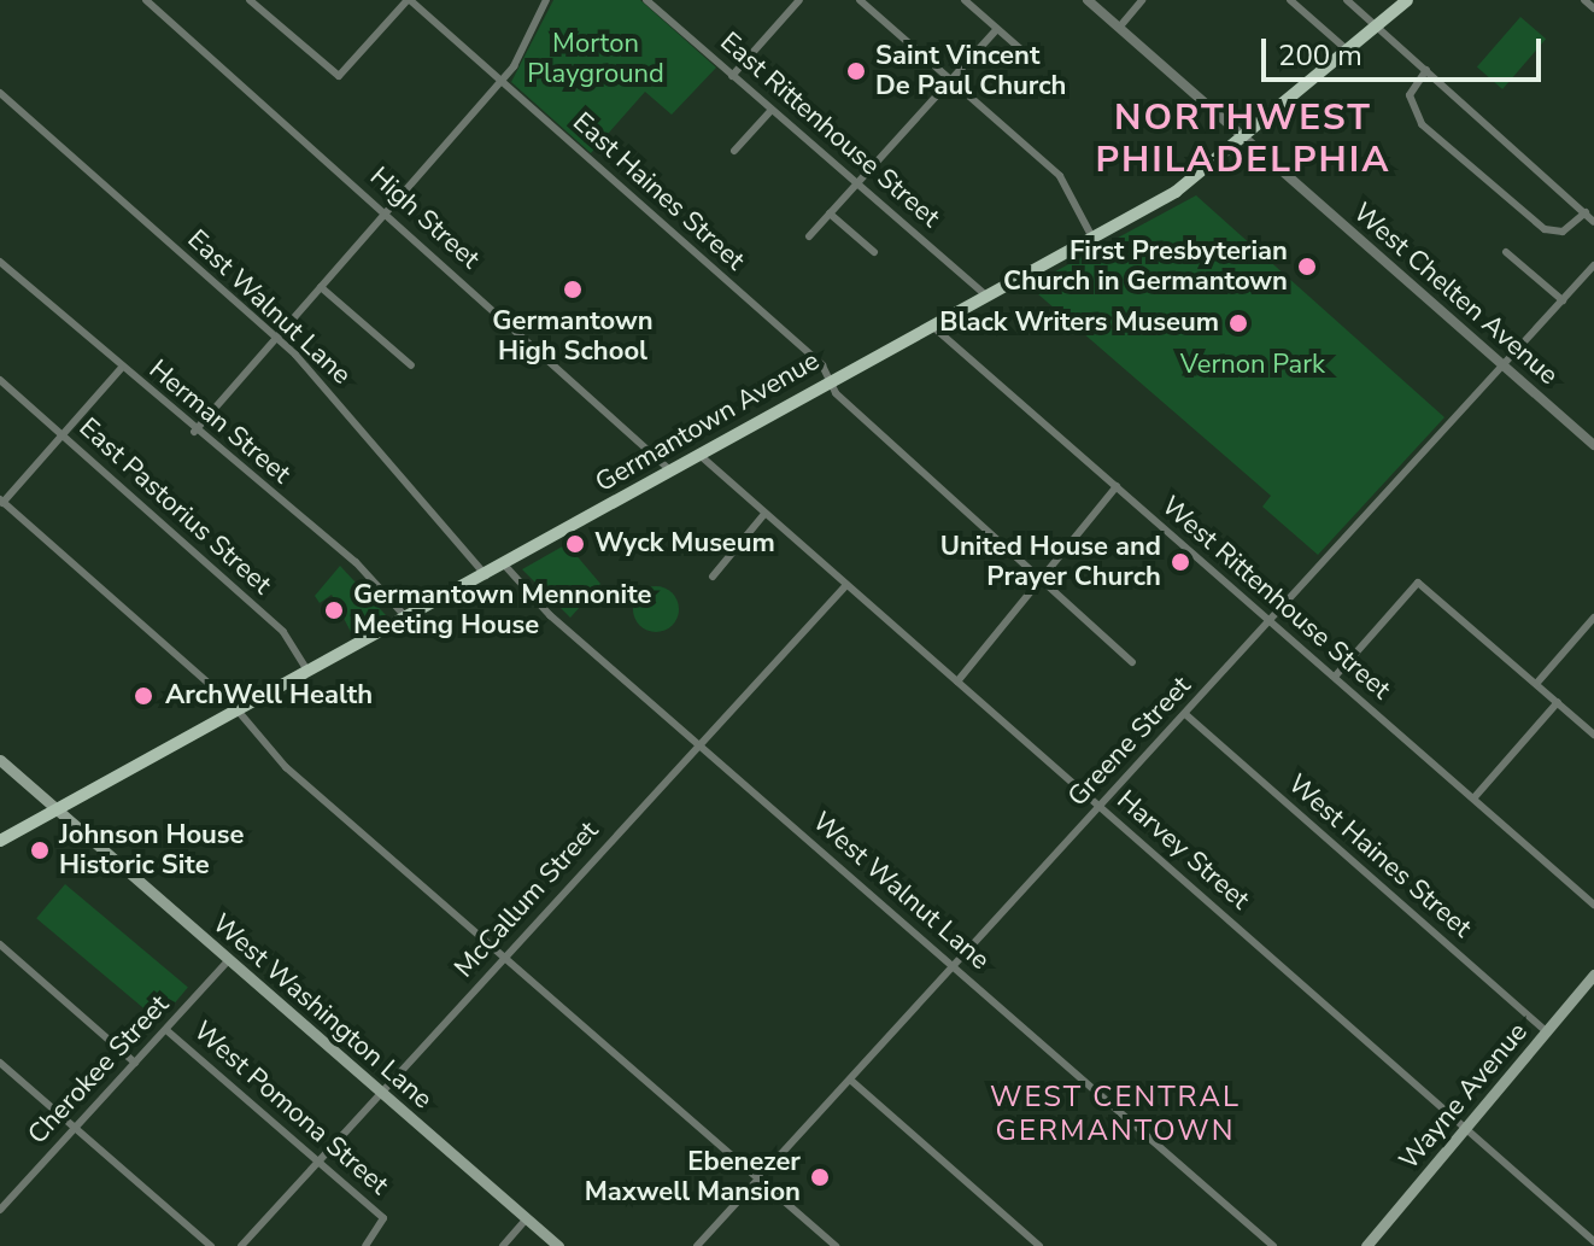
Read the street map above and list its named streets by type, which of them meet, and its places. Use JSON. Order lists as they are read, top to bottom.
{
  "streets": {
    "main road": ["Germantown Avenue", "West Washington Lane", "Wayne Avenue"],
    "street": [
      "East Rittenhouse Street",
      "East Haines Street",
      "High Street",
      "West Chelten Avenue",
      "East Walnut Lane",
      "Herman Street",
      "East Pastorius Street",
      "West Rittenhouse Street",
      "Greene Street",
      "Harvey Street",
      "West Haines Street",
      "West Walnut Lane",
      "McCallum Street",
      "Cherokee Street",
      "West Pomona Street"
    ]
  },
  "crossings": [
    ["East Rittenhouse Street", "Germantown Avenue"],
    ["East Haines Street", "Germantown Avenue"],
    ["High Street", "Germantown Avenue"],
    ["West Chelten Avenue", "Germantown Avenue"],
    ["West Chelten Avenue", "Greene Street"],
    ["East Walnut Lane", "Germantown Avenue"],
    ["Herman Street", "Germantown Avenue"],
    ["Germantown Avenue", "East Pastorius Street"],
    ["Germantown Avenue", "West Rittenhouse Street"],
    ["Germantown Avenue", "Harvey Street"],
    ["Germantown Avenue", "West Walnut Lane"],
    ["Germantown Avenue", "West Washington Lane"],
    ["West Rittenhouse Street", "Greene Street"],
    ["Greene Street", "Harvey Street"],
    ["Greene Street", "West Haines Street"],
    ["Greene Street", "West Walnut Lane"],
    ["Harvey Street", "McCallum Street"],
    ["Harvey Street", "Wayne Avenue"],
    ["West Haines Street", "Wayne Avenue"],
    ["West Walnut Lane", "McCallum Street"],
    ["McCallum Street", "West Washington Lane"],
    ["McCallum Street", "West Pomona Street"],
    ["West Washington Lane", "Cherokee Street"],
    ["Cherokee Street", "West Pomona Street"]
  ],
  "districts": ["NORTHWEST PHILADELPHIA", "WEST CENTRAL GERMANTOWN"],
  "parks": ["Morton Playground", "Vernon Park"],
  "places": [
    "Saint Vincent De Paul Church",
    "First Presbyterian Church in Germantown",
    "Germantown High School",
    "Black Writers Museum",
    "Wyck Museum",
    "United House and Prayer Church",
    "Germantown Mennonite Meeting House",
    "ArchWell Health",
    "Johnson House Historic Site",
    "Ebenezer Maxwell Mansion"
  ],
  "scale_bar": "200 m"
}
